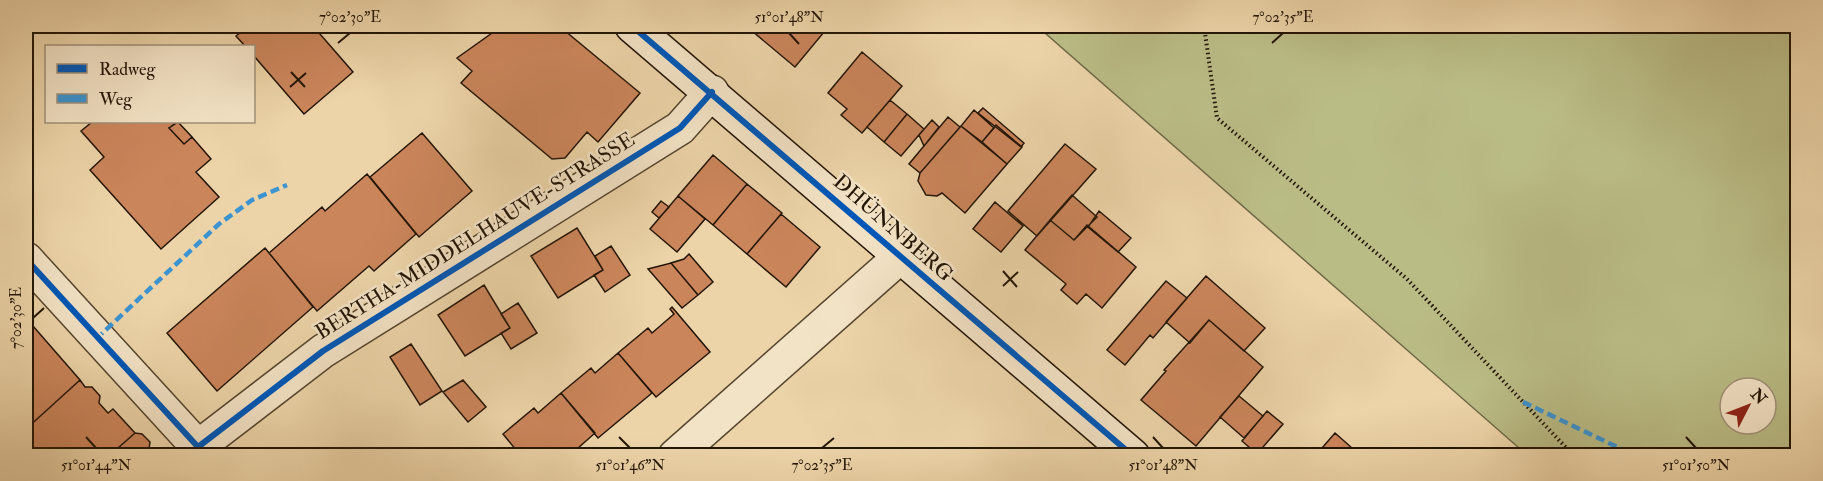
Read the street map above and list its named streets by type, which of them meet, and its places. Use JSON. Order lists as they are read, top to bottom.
{
  "streets": {
    "street": ["DHÜNNBERG", "BERTHA-MIDDELHAUVE-STRASSE"]
  },
  "crossings": [
    ["DHÜNNBERG", "BERTHA-MIDDELHAUVE-STRASSE"]
  ],
  "legend": ["Radweg", "Weg"],
  "north": "top right",
  "coordinates": [
    "7°02'30\"E",
    "51°01'48\"N",
    "7°02'35\"E",
    "51°01'44\"N",
    "51°01'46\"N",
    "51°01'50\"N"
  ]
}
